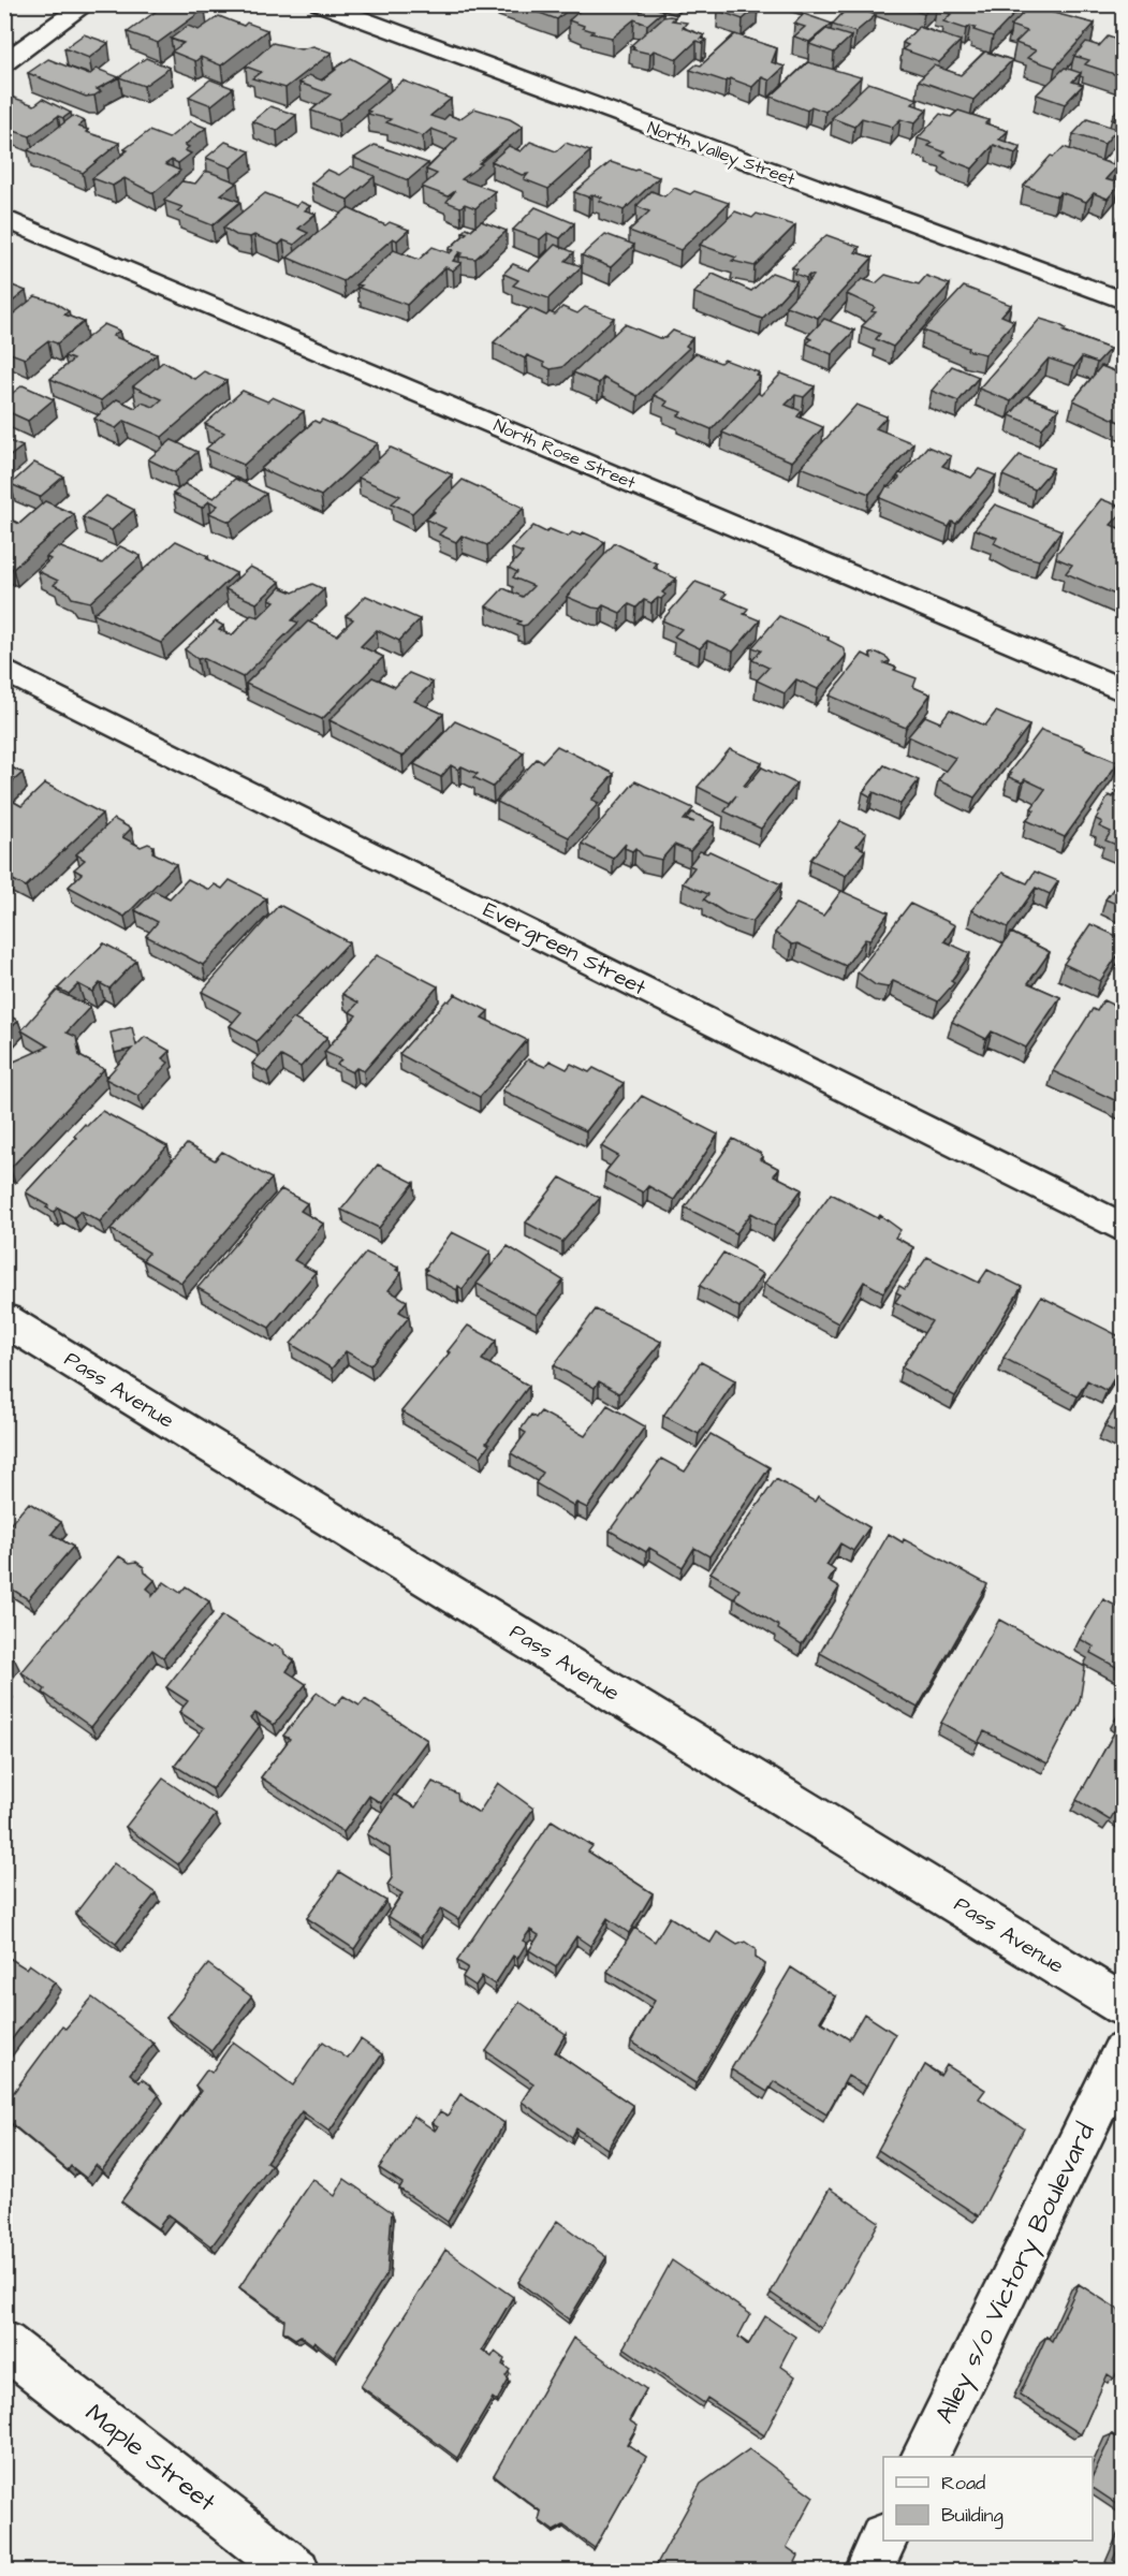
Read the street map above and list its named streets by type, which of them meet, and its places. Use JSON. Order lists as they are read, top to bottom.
{
  "streets": {
    "street": [
      "North Valley Street",
      "North Rose Street",
      "Evergreen Street",
      "Pass Avenue",
      "Alley s/o Victory Boulevard",
      "Maple Street"
    ]
  },
  "legend": ["Road", "Building"]
}
